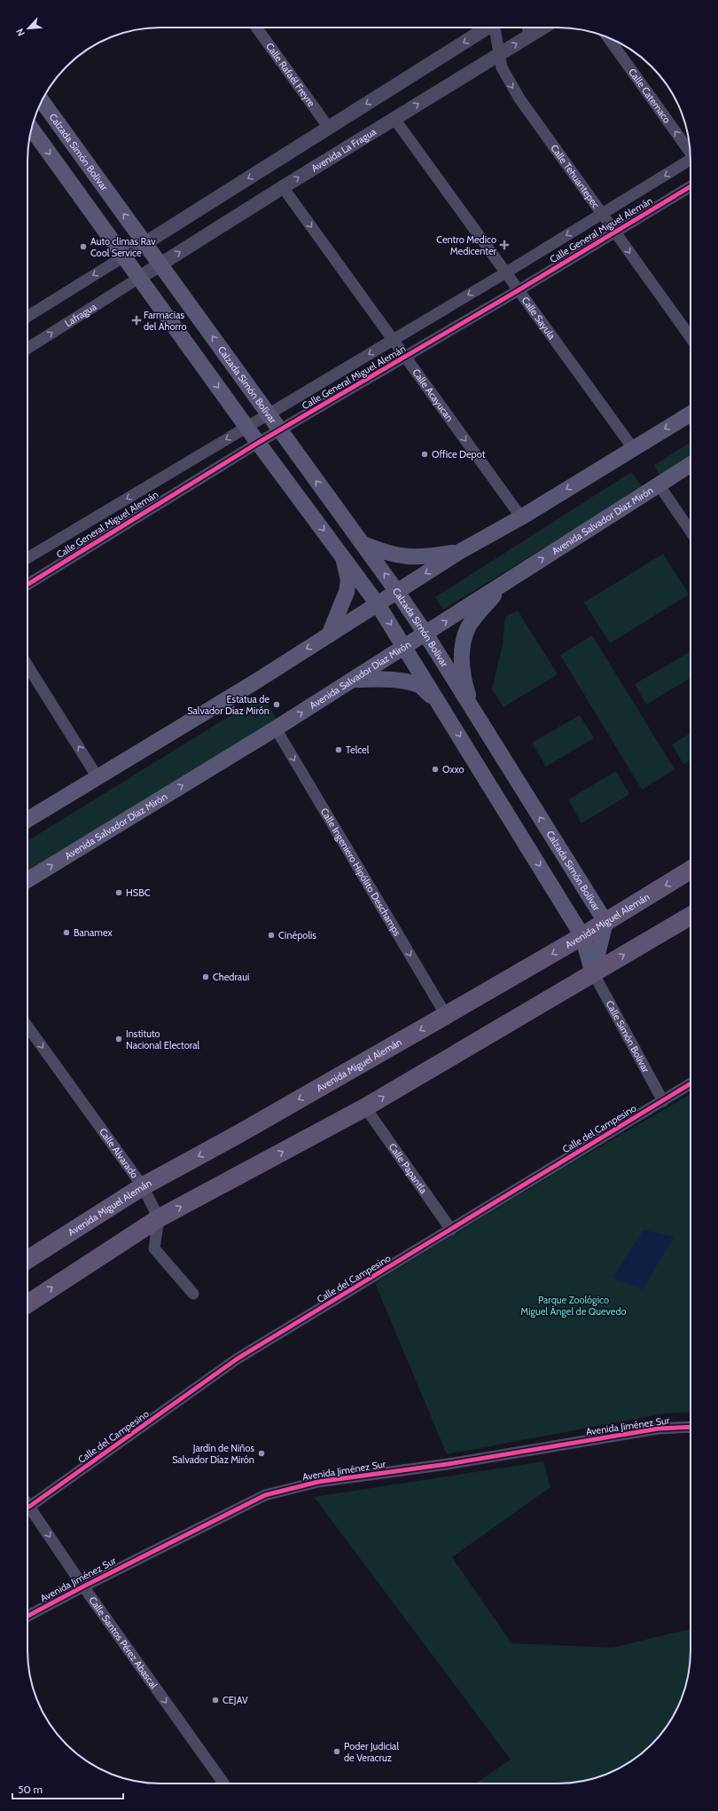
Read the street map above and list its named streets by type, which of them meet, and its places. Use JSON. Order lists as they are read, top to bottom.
{
  "streets": {
    "main road": ["Calzada Simón Bolívar", "Avenida Salvador Díaz Mirón", "Avenida Miguel Alemán"],
    "street": [
      "Calle Rafaél Freyre",
      "Calle Catemaco",
      "Avenida La Fragua",
      "Calle Tehuantepec",
      "Calle General Miguel Alemán",
      "Lafragua",
      "Calle Sayula",
      "Calle Acayucan",
      "Calle Ingeniero Hipólito Deschamps",
      "Calle Simón Bolívar",
      "Calle del Campesino",
      "Calle Alvarado",
      "Calle Papantla",
      "Avenida Jiménez Sur",
      "Calle Santos Pérez Abascal"
    ]
  },
  "crossings": [
    ["Avenida La Fragua", "Calzada Simón Bolívar"],
    ["Avenida La Fragua", "Calle Tehuantepec"],
    ["Avenida La Fragua", "Lafragua"],
    ["Avenida La Fragua", "Calle Sayula"],
    ["Avenida La Fragua", "Calle Acayucan"],
    ["Calzada Simón Bolívar", "Calle General Miguel Alemán"],
    ["Calzada Simón Bolívar", "Avenida Salvador Díaz Mirón"],
    ["Calzada Simón Bolívar", "Avenida Miguel Alemán"],
    ["Calzada Simón Bolívar", "Calle Simón Bolívar"],
    ["Calle Tehuantepec", "Calle General Miguel Alemán"],
    ["Calle General Miguel Alemán", "Calle Sayula"],
    ["Calle General Miguel Alemán", "Calle Acayucan"],
    ["Avenida Salvador Díaz Mirón", "Calle Ingeniero Hipólito Deschamps"],
    ["Calle Ingeniero Hipólito Deschamps", "Avenida Miguel Alemán"],
    ["Avenida Miguel Alemán", "Calle Alvarado"],
    ["Calle Simón Bolívar", "Calle del Campesino"],
    ["Calle del Campesino", "Calle Papantla"],
    ["Calle del Campesino", "Calle Santos Pérez Abascal"],
    ["Avenida Jiménez Sur", "Calle Santos Pérez Abascal"]
  ],
  "one_way": [
    "Calle Catemaco",
    "Calle Tehuantepec",
    "Calle Acayucan",
    "Calle Ingeniero Hipólito Deschamps",
    "Calle Alvarado",
    "Calle Santos Pérez Abascal"
  ],
  "parks": ["Parque Zoológico Miguel Ángel de Quevedo"],
  "places": {
    "health": ["Centro Medico Medicenter", "Farmacias del Ahorro"],
    "other": [
      "Auto climas Rav Cool Service",
      "Office Depot",
      "Estatua de Salvador Díaz Mirón",
      "Telcel",
      "Oxxo",
      "HSBC",
      "Banamex",
      "Cinépolis",
      "Chedraui",
      "Instituto Nacional Electoral",
      "Jardín de Niños Salvador Díaz Mirón",
      "CEJAV",
      "Poder Judicial de Veracruz"
    ]
  },
  "scale_bar": "50 m",
  "north": "bottom left"
}
